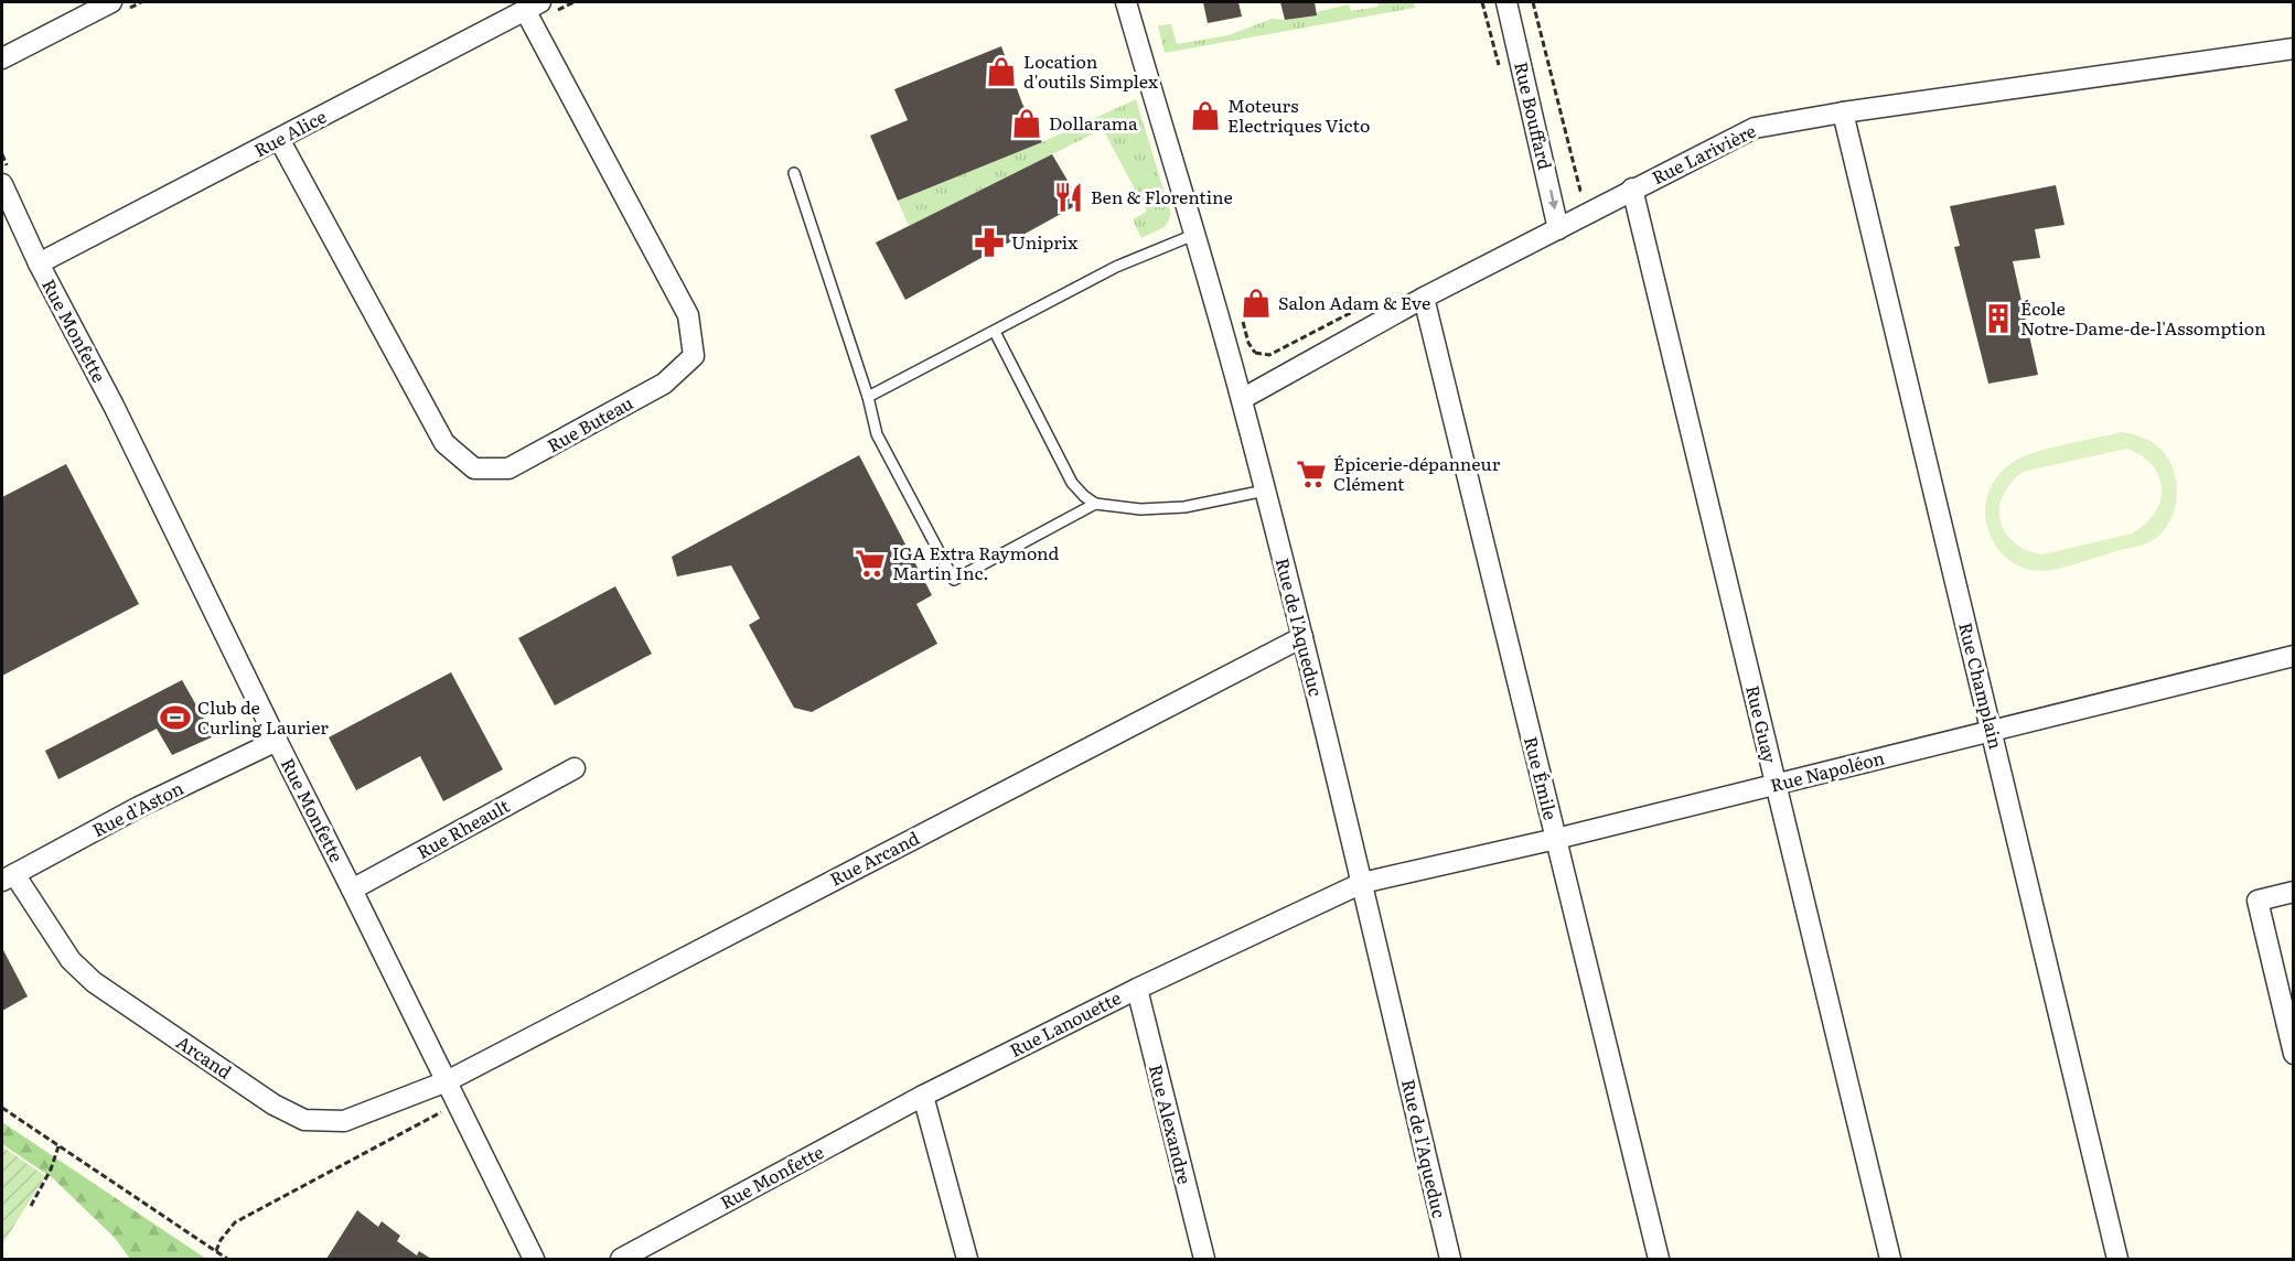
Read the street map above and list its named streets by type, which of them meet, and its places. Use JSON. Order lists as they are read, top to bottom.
{
  "streets": {
    "street": [
      "Rue Bouffard",
      "Rue Alice",
      "Rue Larivière",
      "Rue Monfette",
      "Rue Buteau",
      "Rue de l'Aqueduc",
      "Rue Champlain",
      "Rue Guay",
      "Rue Napoléon",
      "Rue Émile",
      "Rue d'Aston",
      "Rue Rheault",
      "Rue Arcand",
      "Rue Lanouette",
      "Arcand",
      "Rue Alexandre"
    ]
  },
  "crossings": [
    ["Rue Bouffard", "Rue Larivière"],
    ["Rue Alice", "Rue Monfette"],
    ["Rue Alice", "Rue Buteau"],
    ["Rue Larivière", "Rue de l'Aqueduc"],
    ["Rue Larivière", "Rue Champlain"],
    ["Rue Larivière", "Rue Guay"],
    ["Rue Larivière", "Rue Émile"],
    ["Rue Monfette", "Rue d'Aston"],
    ["Rue Monfette", "Rue Rheault"],
    ["Rue Monfette", "Rue Arcand"],
    ["Rue Monfette", "Rue Lanouette"],
    ["Rue Monfette", "Arcand"],
    ["Rue de l'Aqueduc", "Rue Napoléon"],
    ["Rue de l'Aqueduc", "Rue Arcand"],
    ["Rue de l'Aqueduc", "Rue Lanouette"],
    ["Rue Champlain", "Rue Napoléon"],
    ["Rue Guay", "Rue Napoléon"],
    ["Rue Napoléon", "Rue Émile"],
    ["Rue Napoléon", "Rue Lanouette"],
    ["Rue d'Aston", "Arcand"],
    ["Rue Arcand", "Arcand"],
    ["Rue Lanouette", "Rue Alexandre"]
  ],
  "one_way": ["Rue Bouffard"],
  "places": {
    "shop": [
      "Location d'outils Simplex",
      "Moteurs Electriques Victo",
      "Dollarama",
      "Salon Adam & Eve"
    ],
    "restaurant": ["Ben & Florentine"],
    "pharmacy": ["Uniprix"],
    "building": ["École Notre-Dame-de-l'Assomption"],
    "supermarket": ["Épicerie-dépanneur Clément", "IGA Extra Raymond Martin Inc."],
    "sports": ["Club de Curling Laurier"]
  }
}
